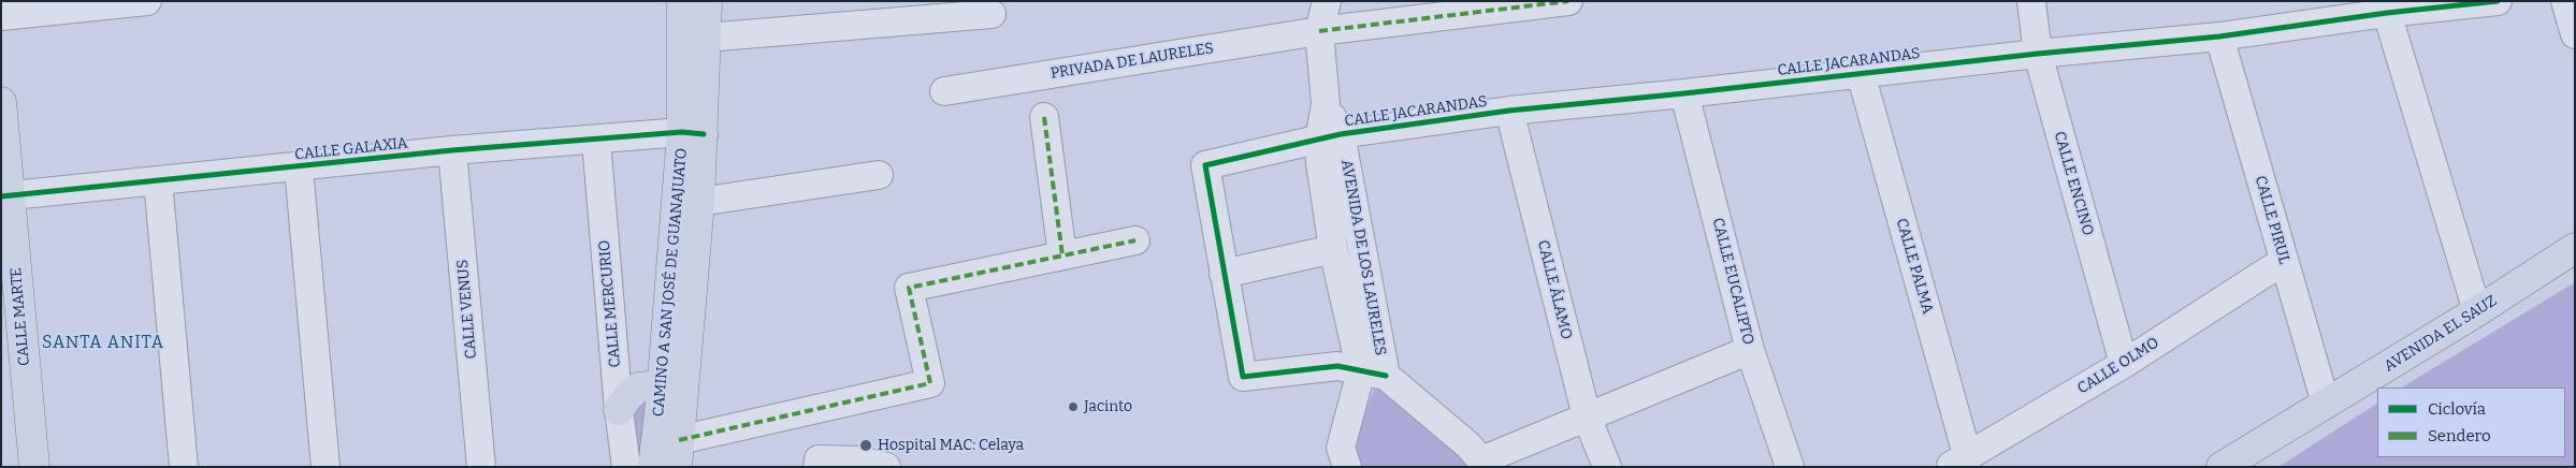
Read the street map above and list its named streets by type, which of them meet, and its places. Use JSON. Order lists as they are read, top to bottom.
{
  "streets": {
    "main road": ["CAMINO A SAN JOSÉ DE GUANAJUATO", "CALLE MARTE", "AVENIDA EL SAUZ"],
    "street": [
      "PRIVADA DE LAURELES",
      "CALLE JACARANDAS",
      "CALLE GALAXIA",
      "CALLE ENCINO",
      "CALLE PIRUL",
      "AVENIDA DE LOS LAURELES",
      "CALLE PALMA",
      "CALLE EUCALIPTO",
      "CALLE ÁLAMO",
      "CALLE MERCURIO",
      "CALLE VENUS",
      "CALLE OLMO"
    ]
  },
  "crossings": [
    ["PRIVADA DE LAURELES", "AVENIDA DE LOS LAURELES"],
    ["CALLE JACARANDAS", "CALLE ENCINO"],
    ["CALLE JACARANDAS", "CALLE PIRUL"],
    ["CALLE JACARANDAS", "AVENIDA DE LOS LAURELES"],
    ["CALLE JACARANDAS", "CALLE PALMA"],
    ["CALLE JACARANDAS", "CALLE EUCALIPTO"],
    ["CALLE JACARANDAS", "CALLE ÁLAMO"],
    ["CALLE GALAXIA", "CAMINO A SAN JOSÉ DE GUANAJUATO"],
    ["CALLE GALAXIA", "CALLE MERCURIO"],
    ["CALLE GALAXIA", "CALLE VENUS"],
    ["CALLE GALAXIA", "CALLE MARTE"],
    ["CALLE ENCINO", "CALLE OLMO"],
    ["CALLE PIRUL", "AVENIDA EL SAUZ"],
    ["CALLE PIRUL", "CALLE OLMO"],
    ["CALLE PALMA", "CALLE OLMO"]
  ],
  "districts": ["SANTA ANITA"],
  "places": ["Jacinto", "Hospital MAC: Celaya"],
  "legend": ["Ciclovía", "Sendero"]
}
